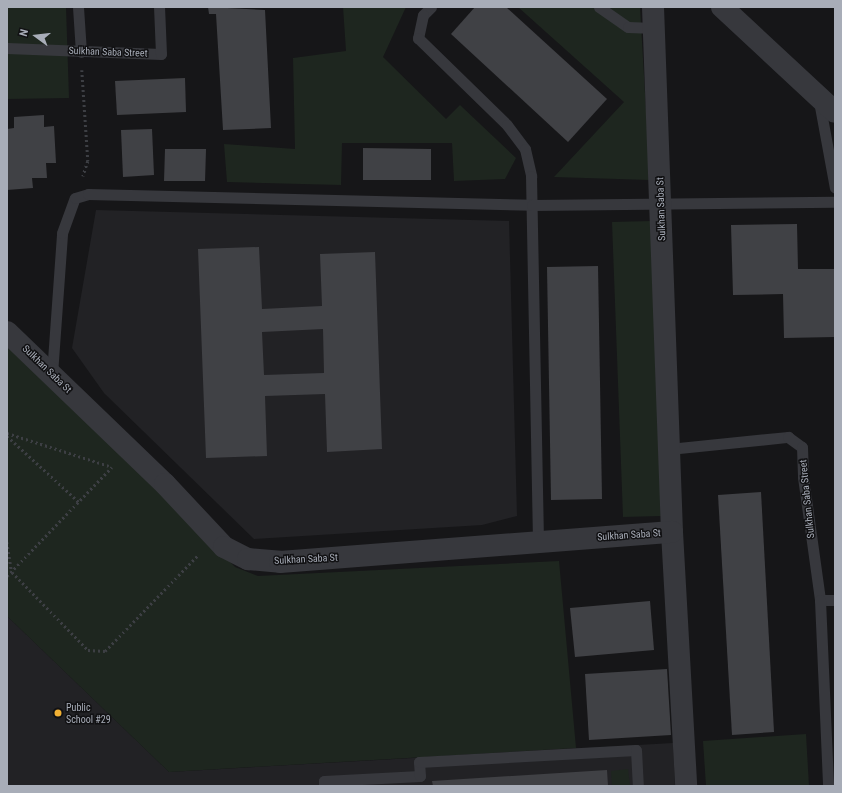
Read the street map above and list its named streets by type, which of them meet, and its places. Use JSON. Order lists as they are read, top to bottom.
{
  "streets": {
    "street": ["Sulkhan Saba St"],
    "lane": ["Sulkhan Saba Street"]
  },
  "crossings": [
    ["Sulkhan Saba Street", "Sulkhan Saba St"]
  ],
  "places": ["Public School #29"],
  "north": "left"
}
